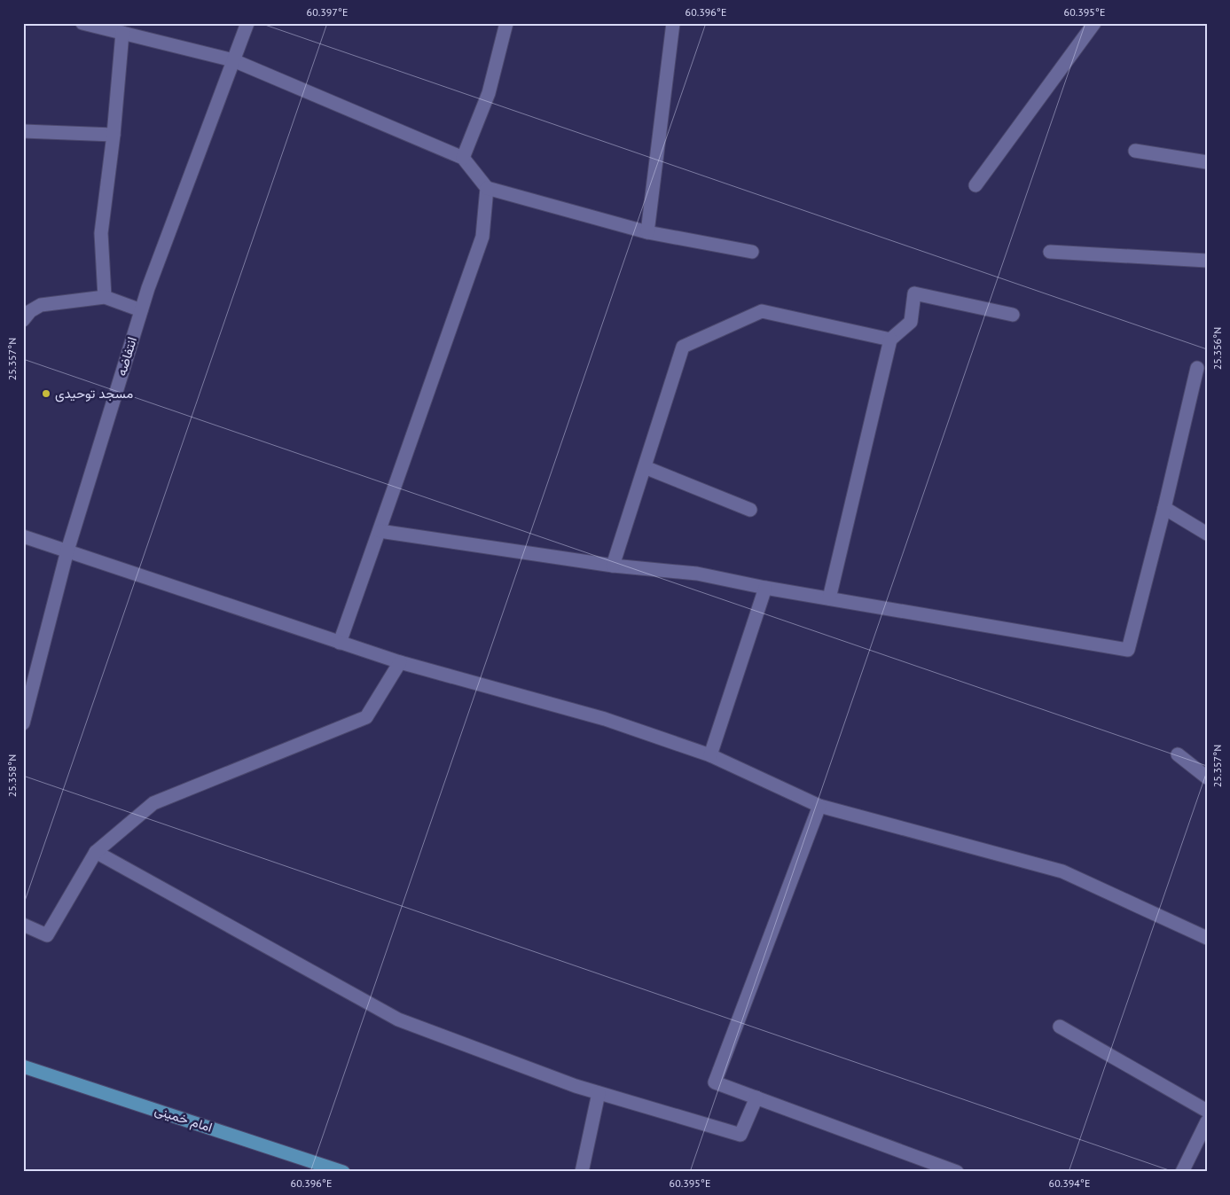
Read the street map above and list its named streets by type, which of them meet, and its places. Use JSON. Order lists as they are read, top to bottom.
{
  "streets": {
    "main road": ["امام خمینی"],
    "street": ["انتفاضه"]
  },
  "places": ["مسجد توحیدی"],
  "coordinates": [
    "60.397°E",
    "60.396°E",
    "60.395°E",
    "25.356°N",
    "25.357°N",
    "25.358°N",
    "60.394°E"
  ]
}
